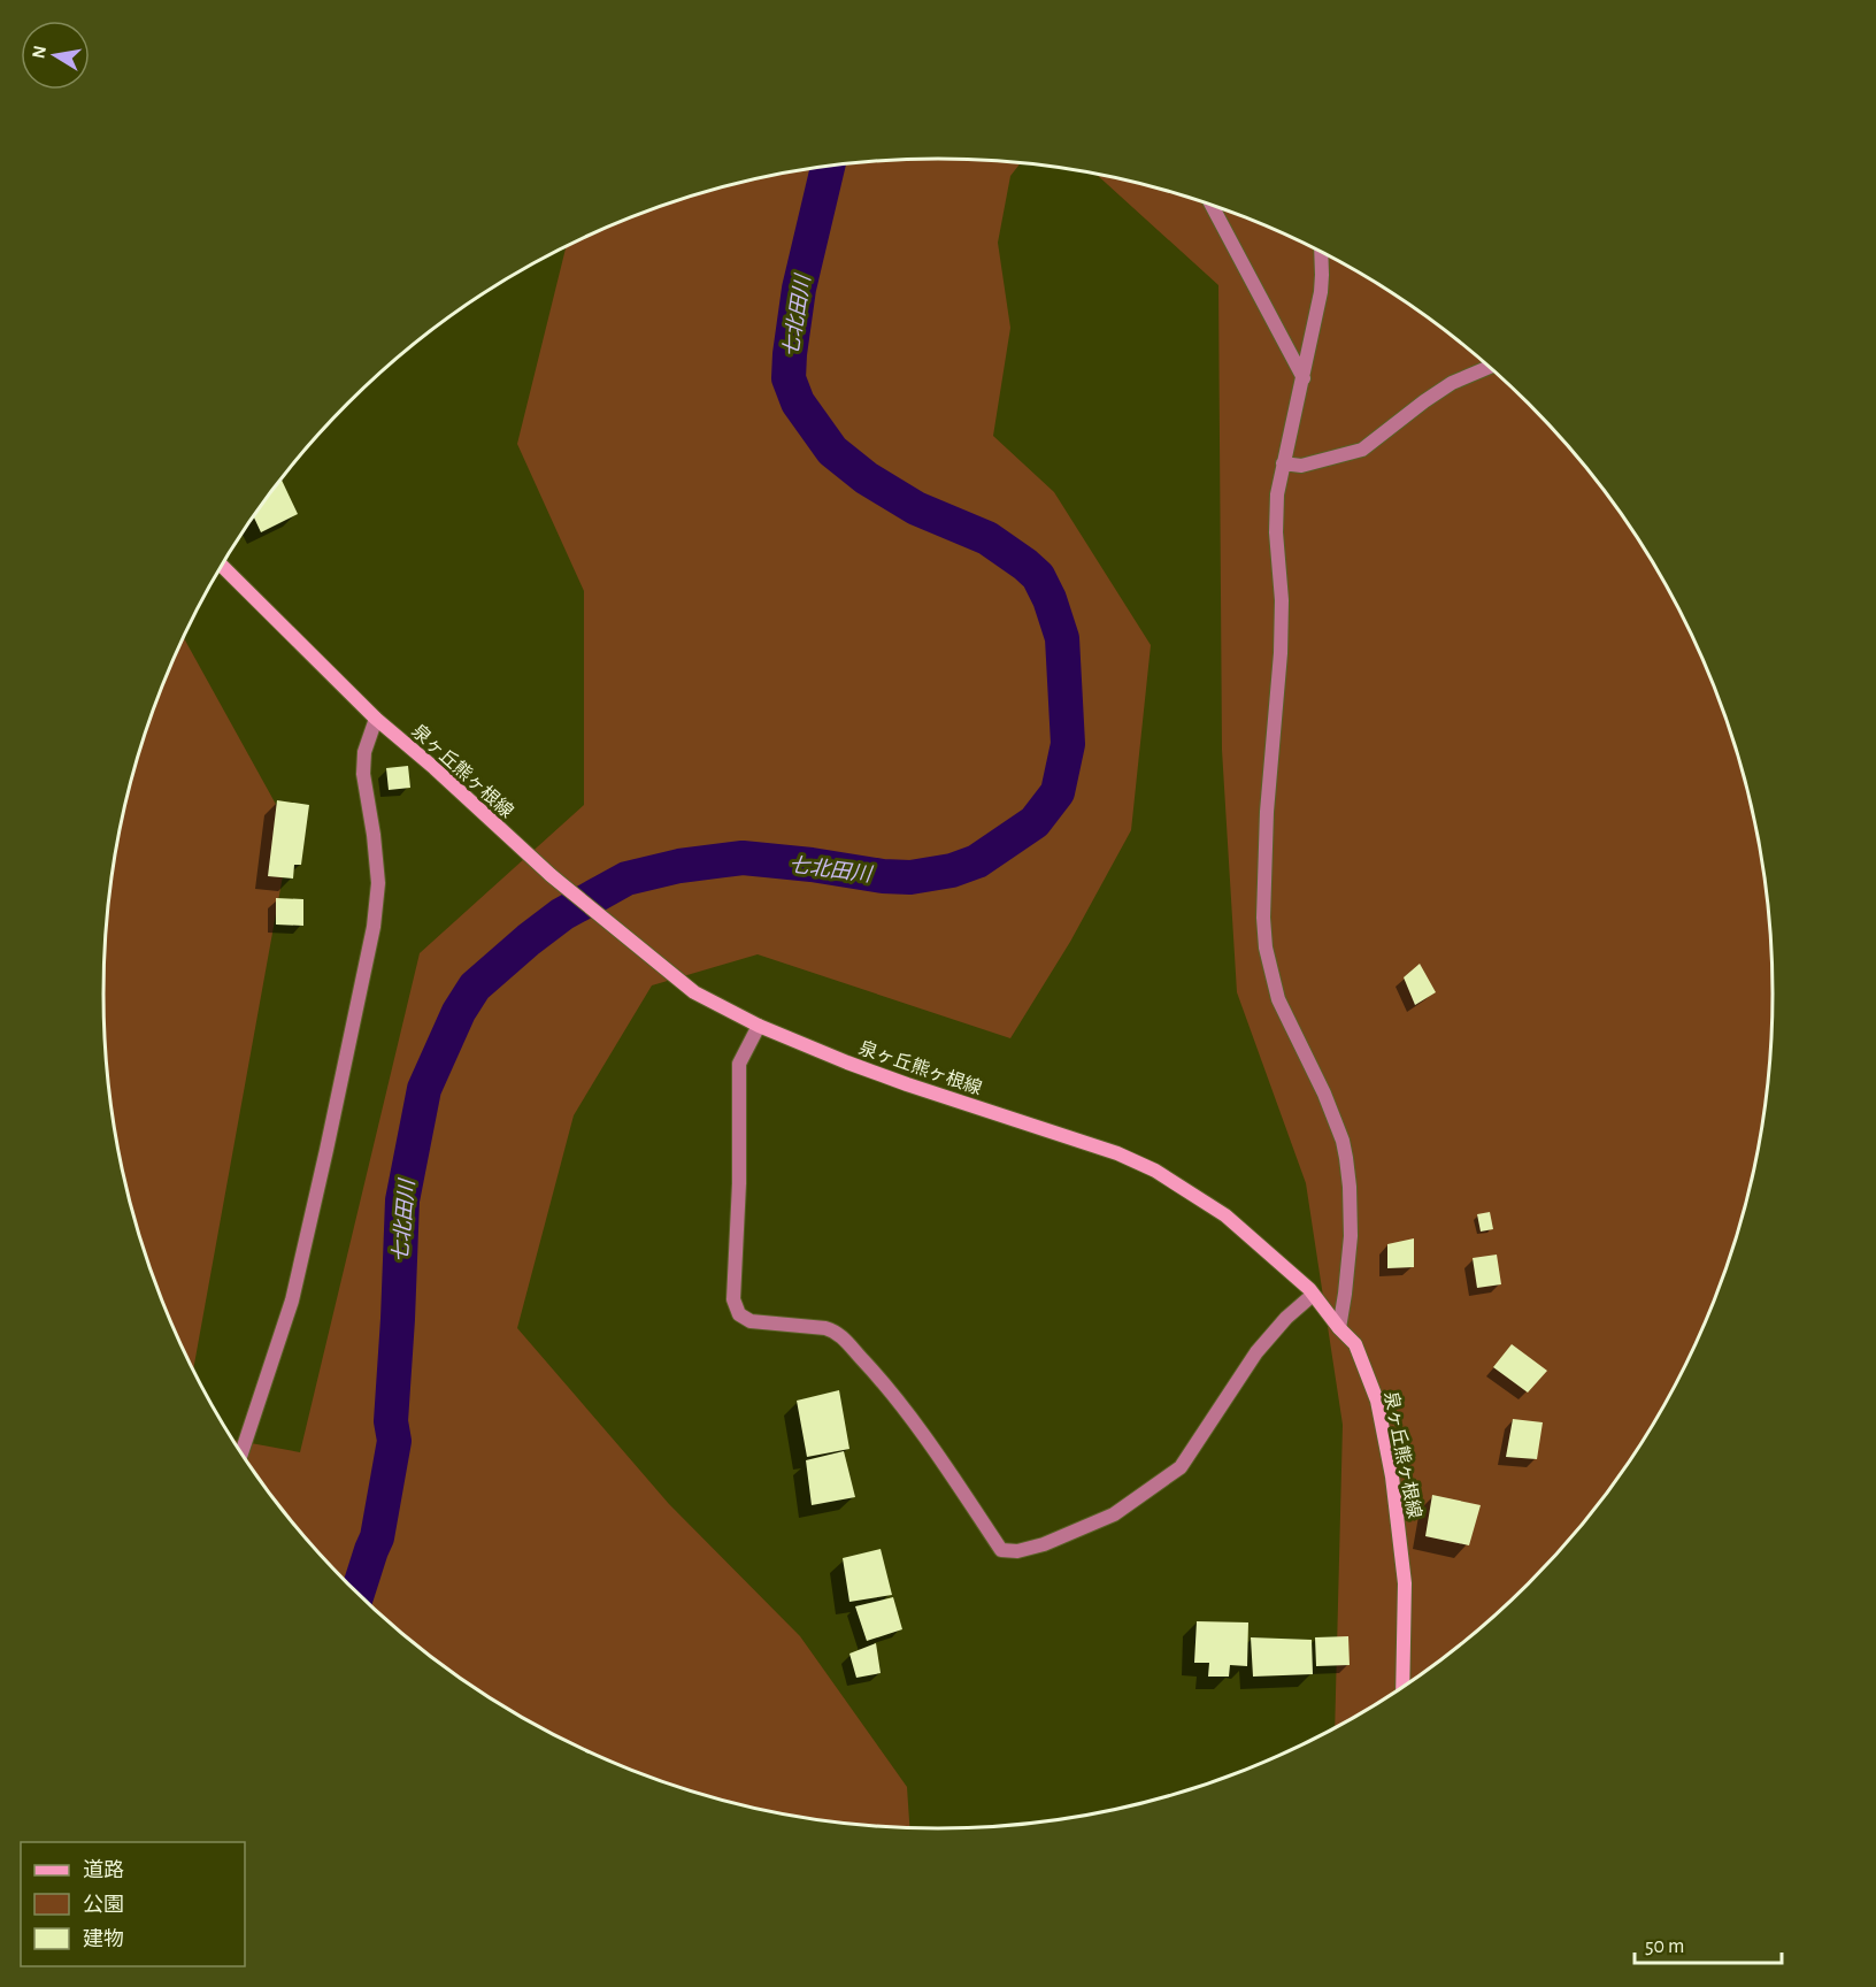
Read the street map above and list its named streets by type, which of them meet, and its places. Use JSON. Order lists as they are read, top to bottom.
{
  "streets": {
    "main road": ["泉ヶ丘熊ヶ根線"]
  },
  "water": ["七北田川"],
  "legend": ["道路", "公園", "建物"],
  "scale_bar": "50 m",
  "north": "left"
}
